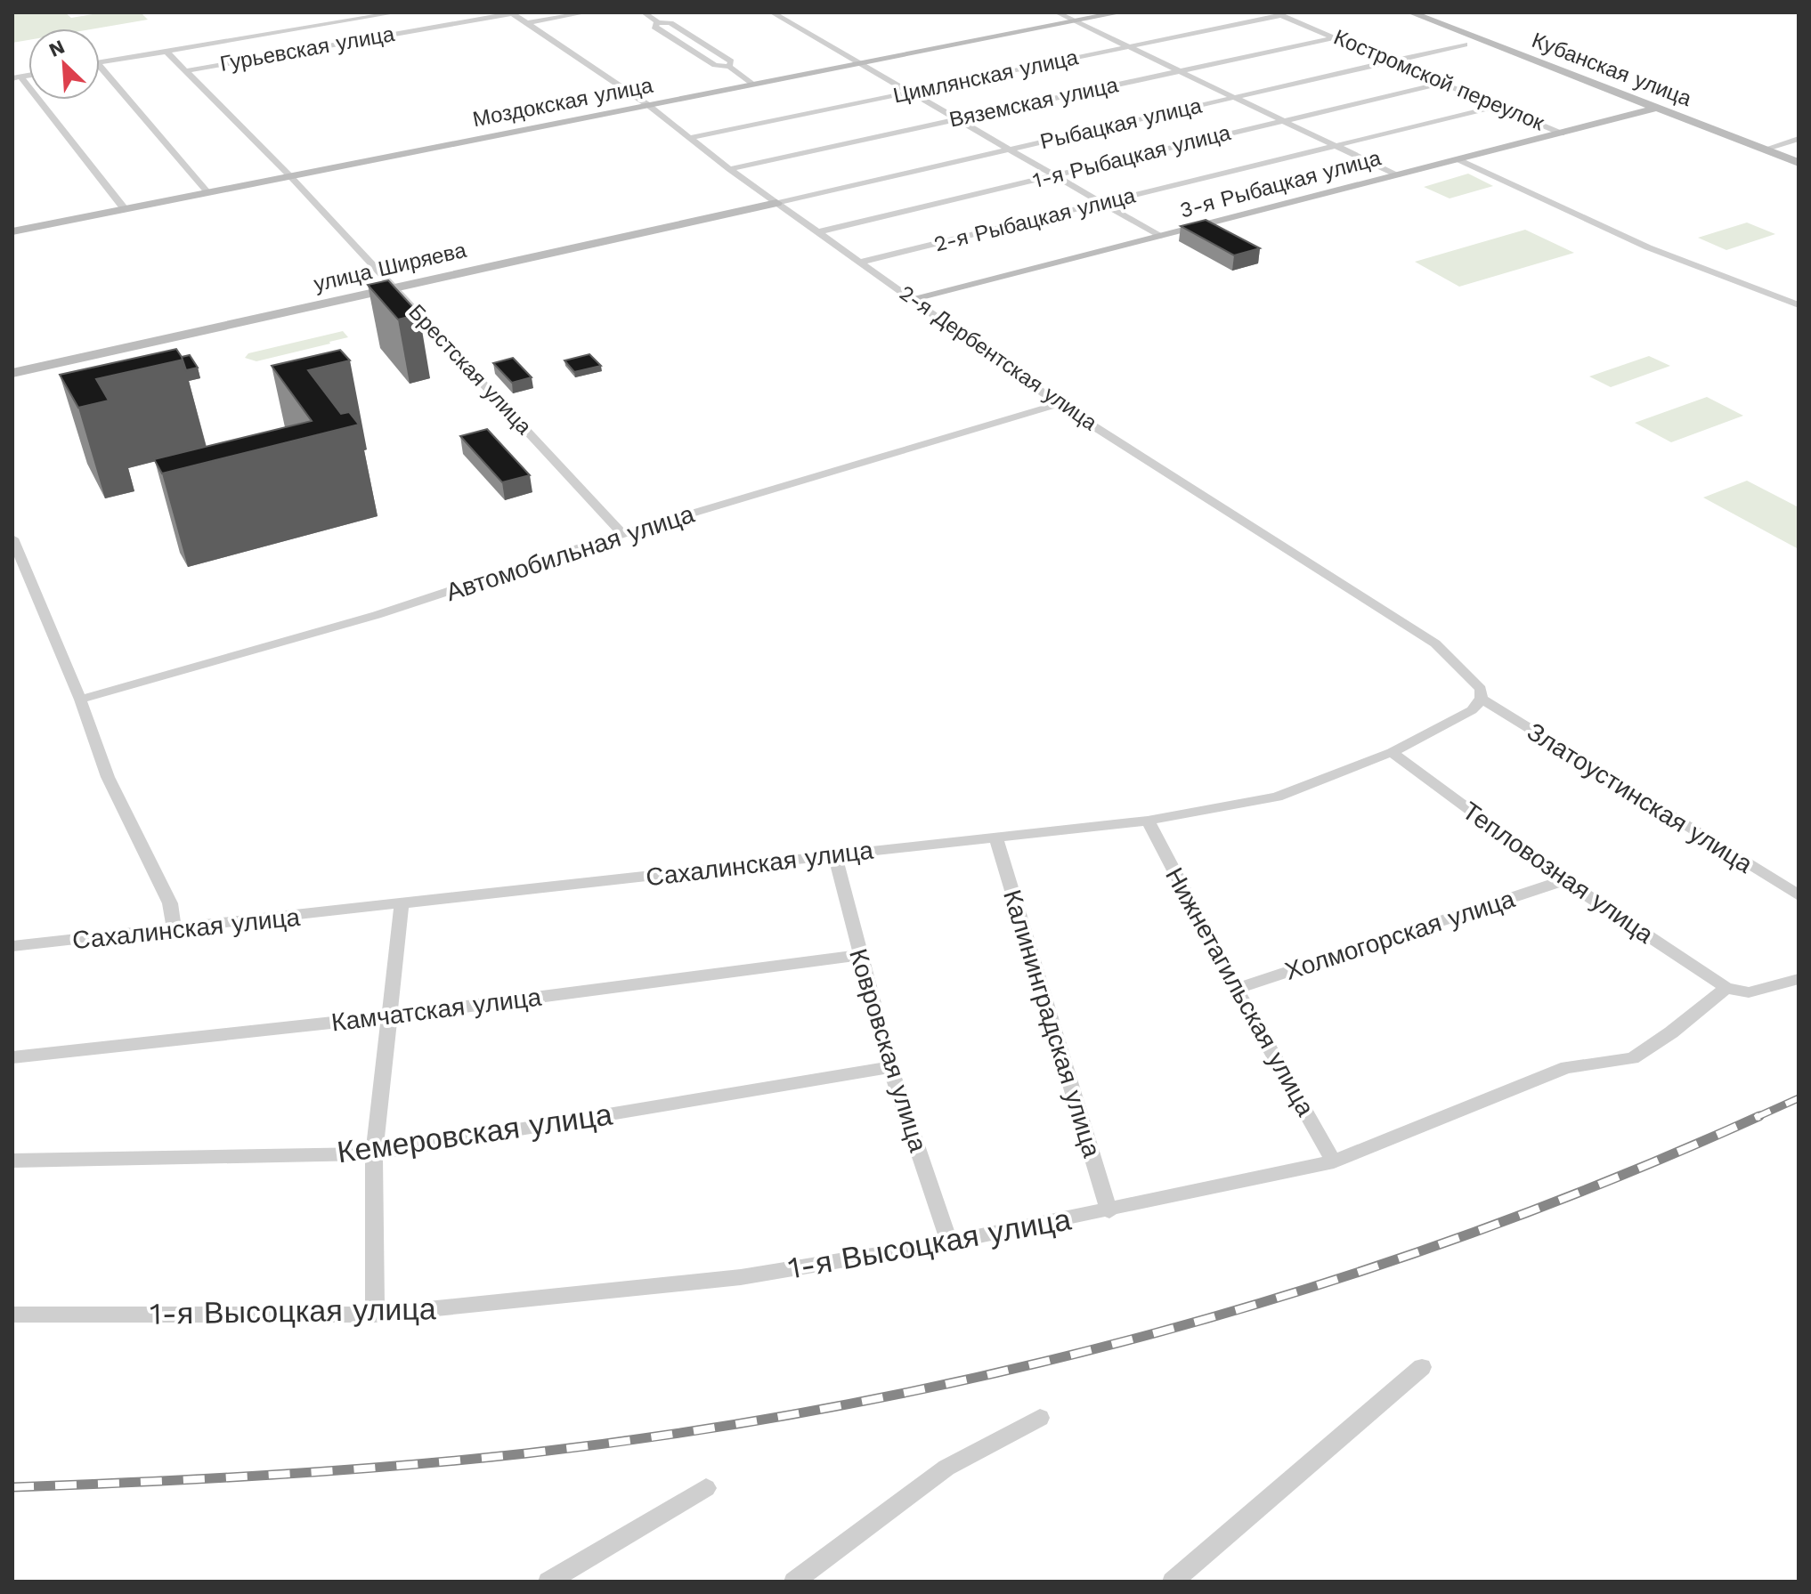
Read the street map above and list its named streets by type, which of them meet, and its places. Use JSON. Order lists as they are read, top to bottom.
{
  "streets": {
    "main road": [
      "Кубанская улица",
      "Моздокская улица",
      "3-я Рыбацкая улица",
      "улица Ширяева"
    ],
    "street": [
      "Гурьевская улица",
      "Цимлянская улица",
      "Костромской переулок",
      "Вяземская улица",
      "Рыбацкая улица",
      "1-я Рыбацкая улица",
      "2-я Рыбацкая улица",
      "2-я Дербентская улица",
      "Брестская улица",
      "Автомобильная улица",
      "Златоустинская улица",
      "Сахалинская улица",
      "Тепловозная улица",
      "Холмогорская улица",
      "Нижнетагильская улица",
      "Камчатская улица",
      "Калининградская улица",
      "Ковровская улица",
      "Кемеровская улица",
      "1-я Высоцкая улица"
    ]
  },
  "crossings": [
    ["Гурьевская улица", "2-я Дербентская улица"],
    ["Гурьевская улица", "Брестская улица"],
    ["Кубанская улица", "3-я Рыбацкая улица"],
    ["Цимлянская улица", "Костромской переулок"],
    ["Цимлянская улица", "2-я Дербентская улица"],
    ["Костромской переулок", "Вяземская улица"],
    ["Костромской переулок", "Рыбацкая улица"],
    ["Костромской переулок", "1-я Рыбацкая улица"],
    ["Костромской переулок", "3-я Рыбацкая улица"],
    ["Костромской переулок", "2-я Рыбацкая улица"],
    ["Моздокская улица", "2-я Дербентская улица"],
    ["Моздокская улица", "Брестская улица"],
    ["Вяземская улица", "2-я Дербентская улица"],
    ["Рыбацкая улица", "улица Ширяева"],
    ["Рыбацкая улица", "2-я Дербентская улица"],
    ["1-я Рыбацкая улица", "2-я Дербентская улица"],
    ["3-я Рыбацкая улица", "2-я Дербентская улица"],
    ["2-я Рыбацкая улица", "2-я Дербентская улица"],
    ["улица Ширяева", "2-я Дербентская улица"],
    ["улица Ширяева", "Брестская улица"],
    ["2-я Дербентская улица", "Автомобильная улица"],
    ["2-я Дербентская улица", "Златоустинская улица"],
    ["2-я Дербентская улица", "Сахалинская улица"],
    ["Брестская улица", "Автомобильная улица"],
    ["Златоустинская улица", "Сахалинская улица"],
    ["Сахалинская улица", "Тепловозная улица"],
    ["Сахалинская улица", "Нижнетагильская улица"],
    ["Сахалинская улица", "Калининградская улица"],
    ["Сахалинская улица", "Ковровская улица"],
    ["Тепловозная улица", "Холмогорская улица"],
    ["Тепловозная улица", "1-я Высоцкая улица"],
    ["Холмогорская улица", "Нижнетагильская улица"],
    ["Нижнетагильская улица", "1-я Высоцкая улица"],
    ["Камчатская улица", "Ковровская улица"],
    ["Калининградская улица", "1-я Высоцкая улица"],
    ["Ковровская улица", "Кемеровская улица"],
    ["Ковровская улица", "1-я Высоцкая улица"]
  ],
  "north": "top left"
}
